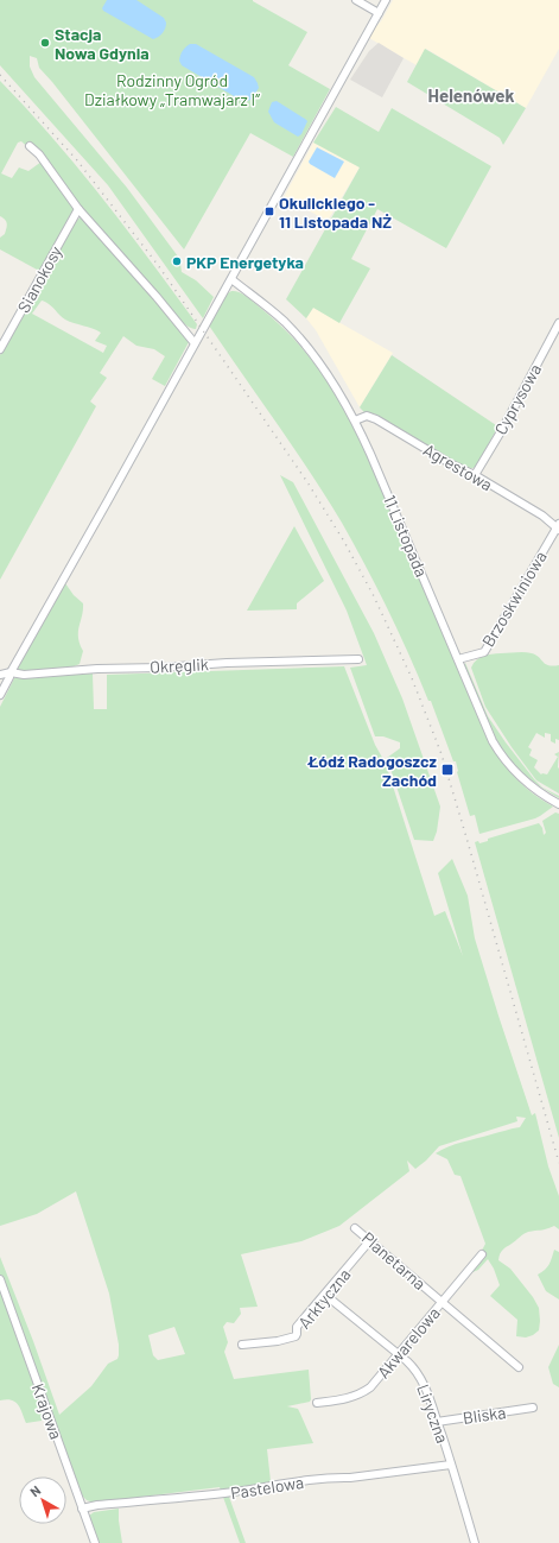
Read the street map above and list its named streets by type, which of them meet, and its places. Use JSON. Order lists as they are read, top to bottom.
{
  "streets": {
    "street": [
      "Sianokosy",
      "Cyprysowa",
      "Agrestowa",
      "11 Listopada",
      "Brzoskwiniowa",
      "Okręglik",
      "Planetarna",
      "Arktyczna",
      "Akwarelowa",
      "Krajowa",
      "Liryczna",
      "Bliska",
      "Pastelowa"
    ]
  },
  "crossings": [
    ["Cyprysowa", "Agrestowa"],
    ["Agrestowa", "11 Listopada"],
    ["Agrestowa", "Brzoskwiniowa"],
    ["11 Listopada", "Brzoskwiniowa"],
    ["Planetarna", "Arktyczna"],
    ["Planetarna", "Akwarelowa"],
    ["Arktyczna", "Liryczna"],
    ["Akwarelowa", "Liryczna"],
    ["Krajowa", "Pastelowa"],
    ["Liryczna", "Bliska"],
    ["Liryczna", "Pastelowa"]
  ],
  "districts": ["Helenówek"],
  "parks": ["Rodzinny Ogród Działkowy „Tramwajarz I”"],
  "places": {
    "other": ["Stacja Nowa Gdynia", "PKP Energetyka"],
    "transit": ["Okulickiego - 11 Listopada NŻ", "Łódź Radogoszcz Zachód"]
  },
  "north": "top left"
}
